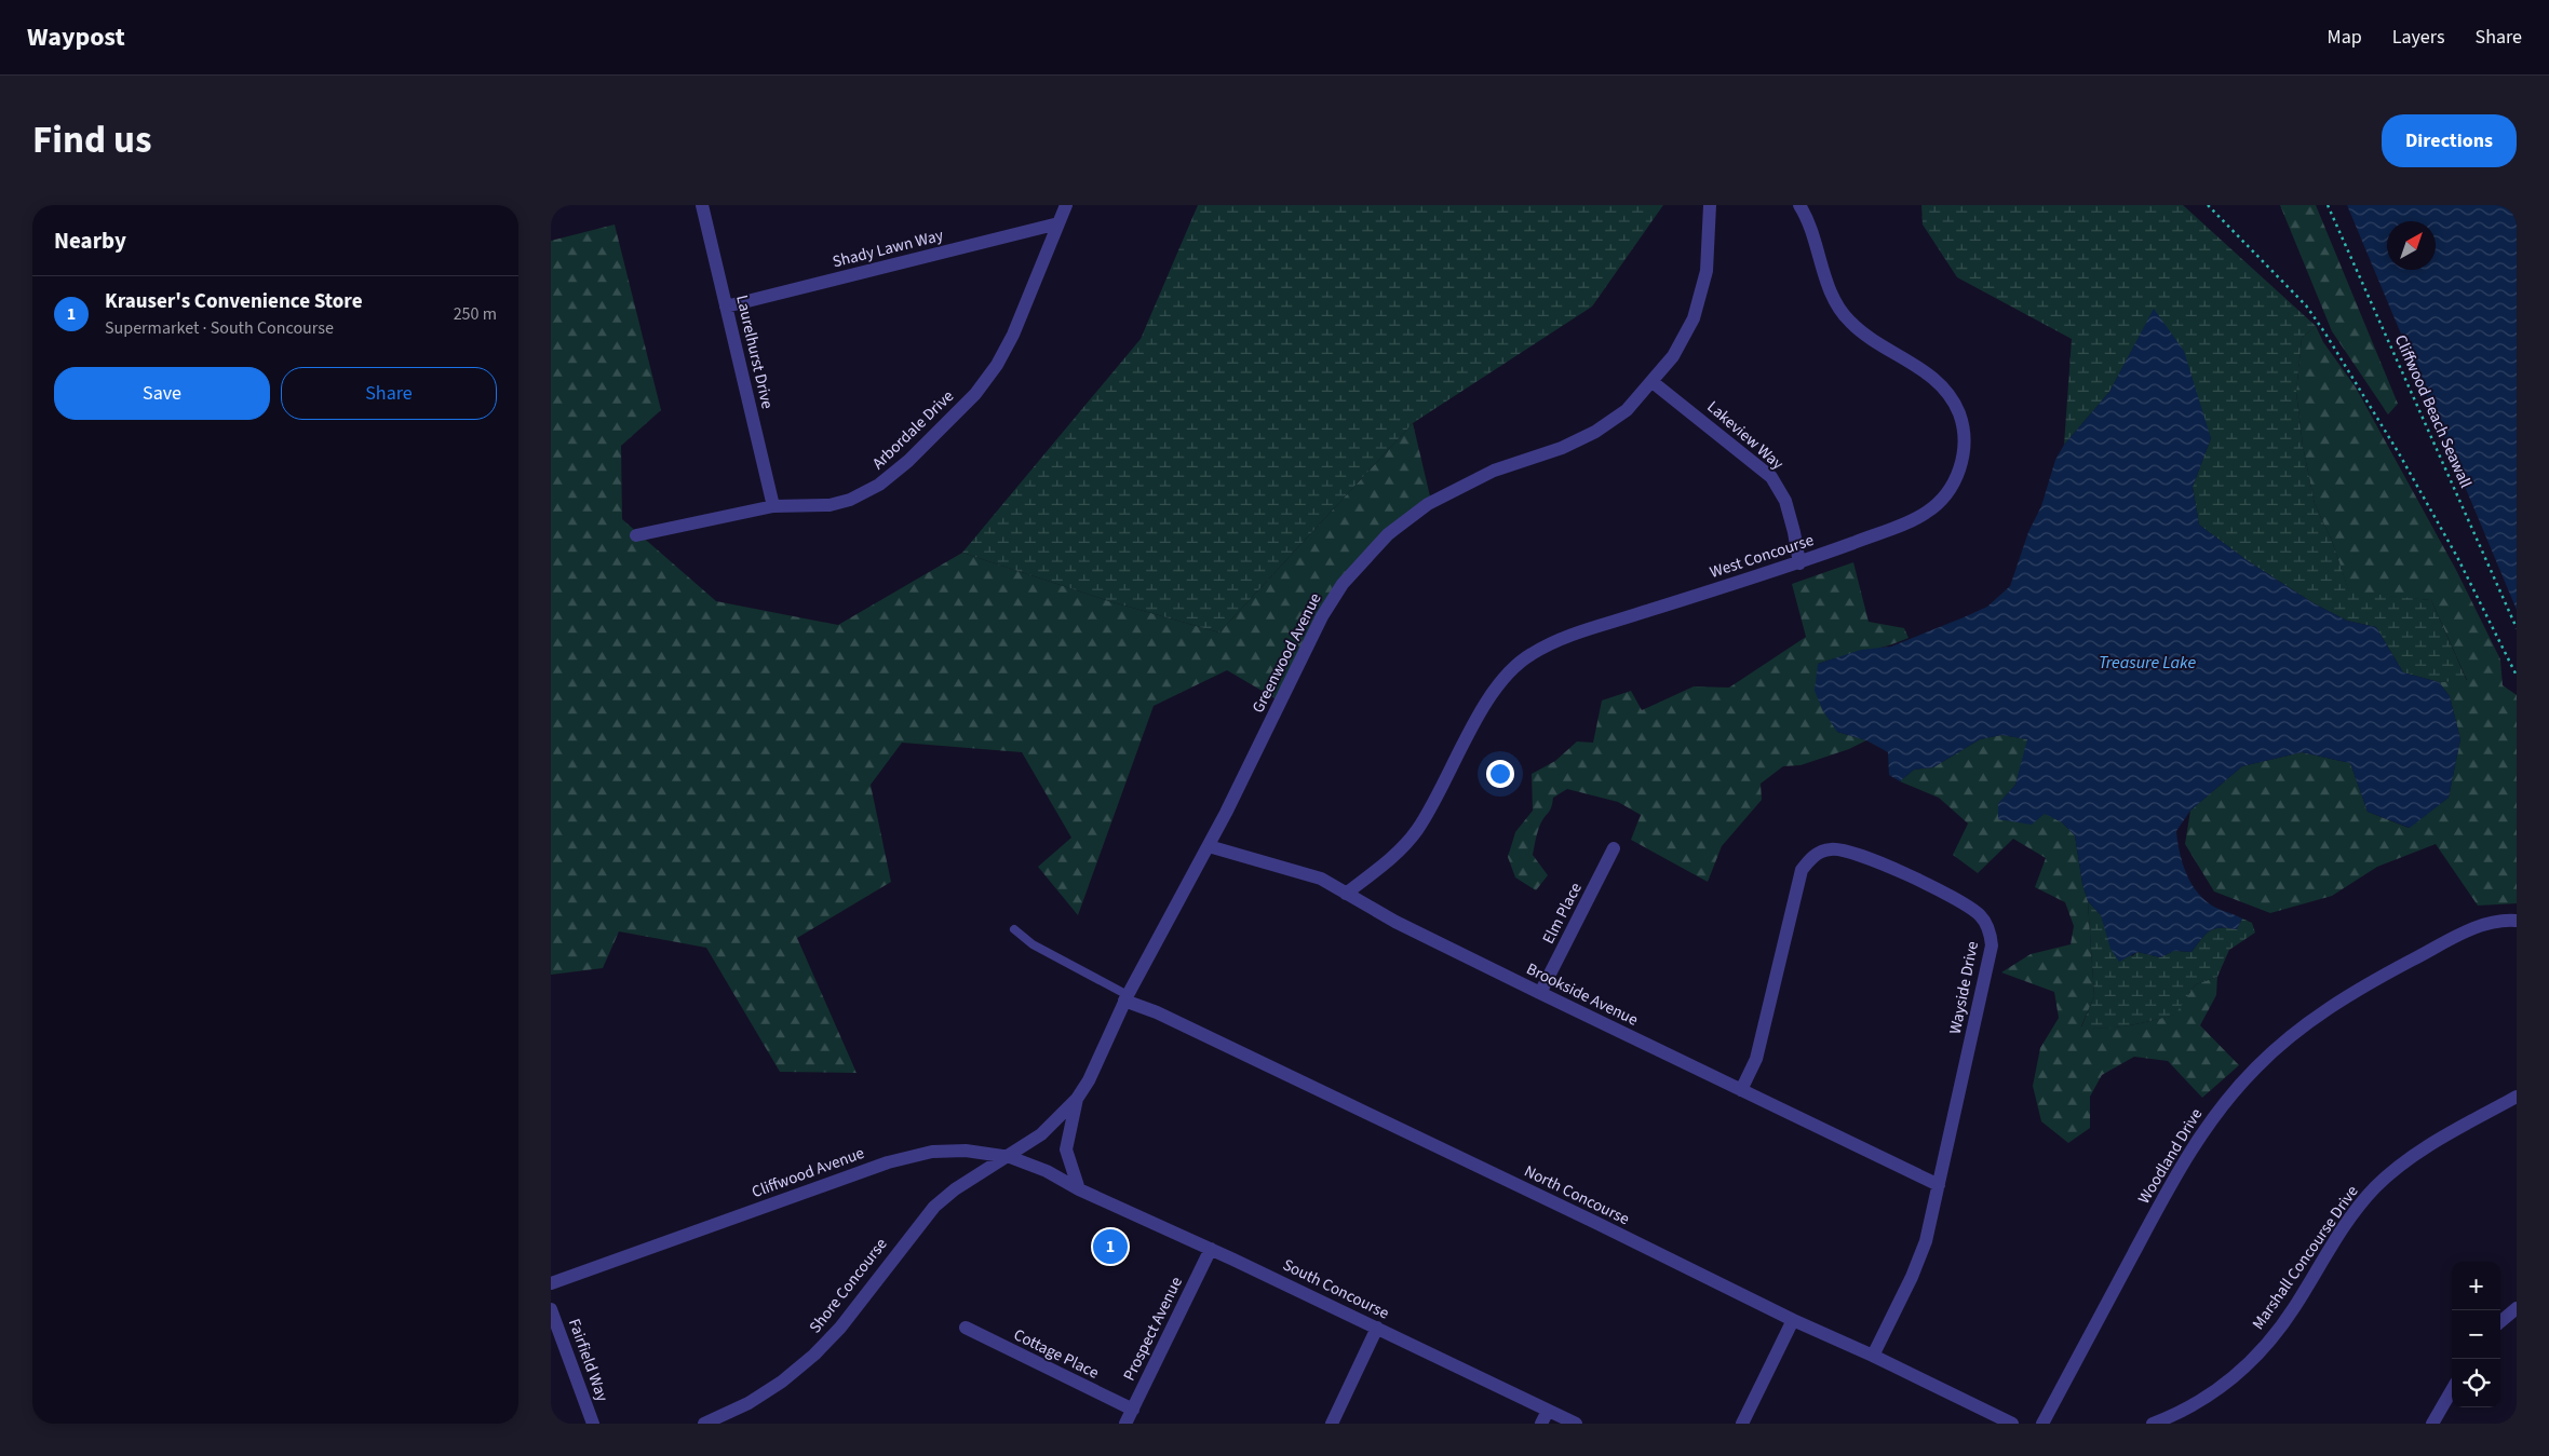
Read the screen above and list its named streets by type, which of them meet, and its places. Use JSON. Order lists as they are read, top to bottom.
{
  "streets": {
    "street": [
      "Shady Lawn Way",
      "Laurelhurst Drive",
      "Arbordale Drive",
      "Lakeview Way",
      "West Concourse",
      "Greenwood Avenue",
      "Elm Place",
      "Wayside Drive",
      "Brookside Avenue",
      "Woodland Drive",
      "Cliffwood Avenue",
      "North Concourse",
      "Marshall Concourse Drive",
      "Shore Concourse",
      "South Concourse",
      "Prospect Avenue",
      "Cottage Place",
      "Fairfield Way"
    ],
    "path": ["Cliffwood Beach Seawall"]
  },
  "crossings": [
    ["Shady Lawn Way", "Laurelhurst Drive"],
    ["Shady Lawn Way", "Arbordale Drive"],
    ["Laurelhurst Drive", "Arbordale Drive"],
    ["Lakeview Way", "West Concourse"],
    ["Lakeview Way", "Greenwood Avenue"],
    ["West Concourse", "Brookside Avenue"],
    ["Greenwood Avenue", "Brookside Avenue"],
    ["Greenwood Avenue", "Cliffwood Avenue"],
    ["Greenwood Avenue", "North Concourse"],
    ["Greenwood Avenue", "Shore Concourse"],
    ["Greenwood Avenue", "South Concourse"],
    ["Elm Place", "Brookside Avenue"],
    ["Wayside Drive", "Brookside Avenue"],
    ["Wayside Drive", "North Concourse"],
    ["Cliffwood Avenue", "Shore Concourse"],
    ["Cliffwood Avenue", "South Concourse"],
    ["South Concourse", "Prospect Avenue"],
    ["Prospect Avenue", "Cottage Place"]
  ],
  "water": ["Treasure Lake"],
  "north": "top right",
  "page": {
    "header": "Waypost",
    "nav": ["Map", "Layers", "Share"],
    "title": "Find us",
    "buttons": [
      "Directions",
      ["Save", "Share"]
    ],
    "heading": "Nearby",
    "list": [
      {
        "mark": "1",
        "name": "Krauser's Convenience Store",
        "note": "Supermarket · South Concourse",
        "value": "250 m"
      }
    ],
    "pins": "1",
    "map_buttons": ["+", "−"]
  }
}
